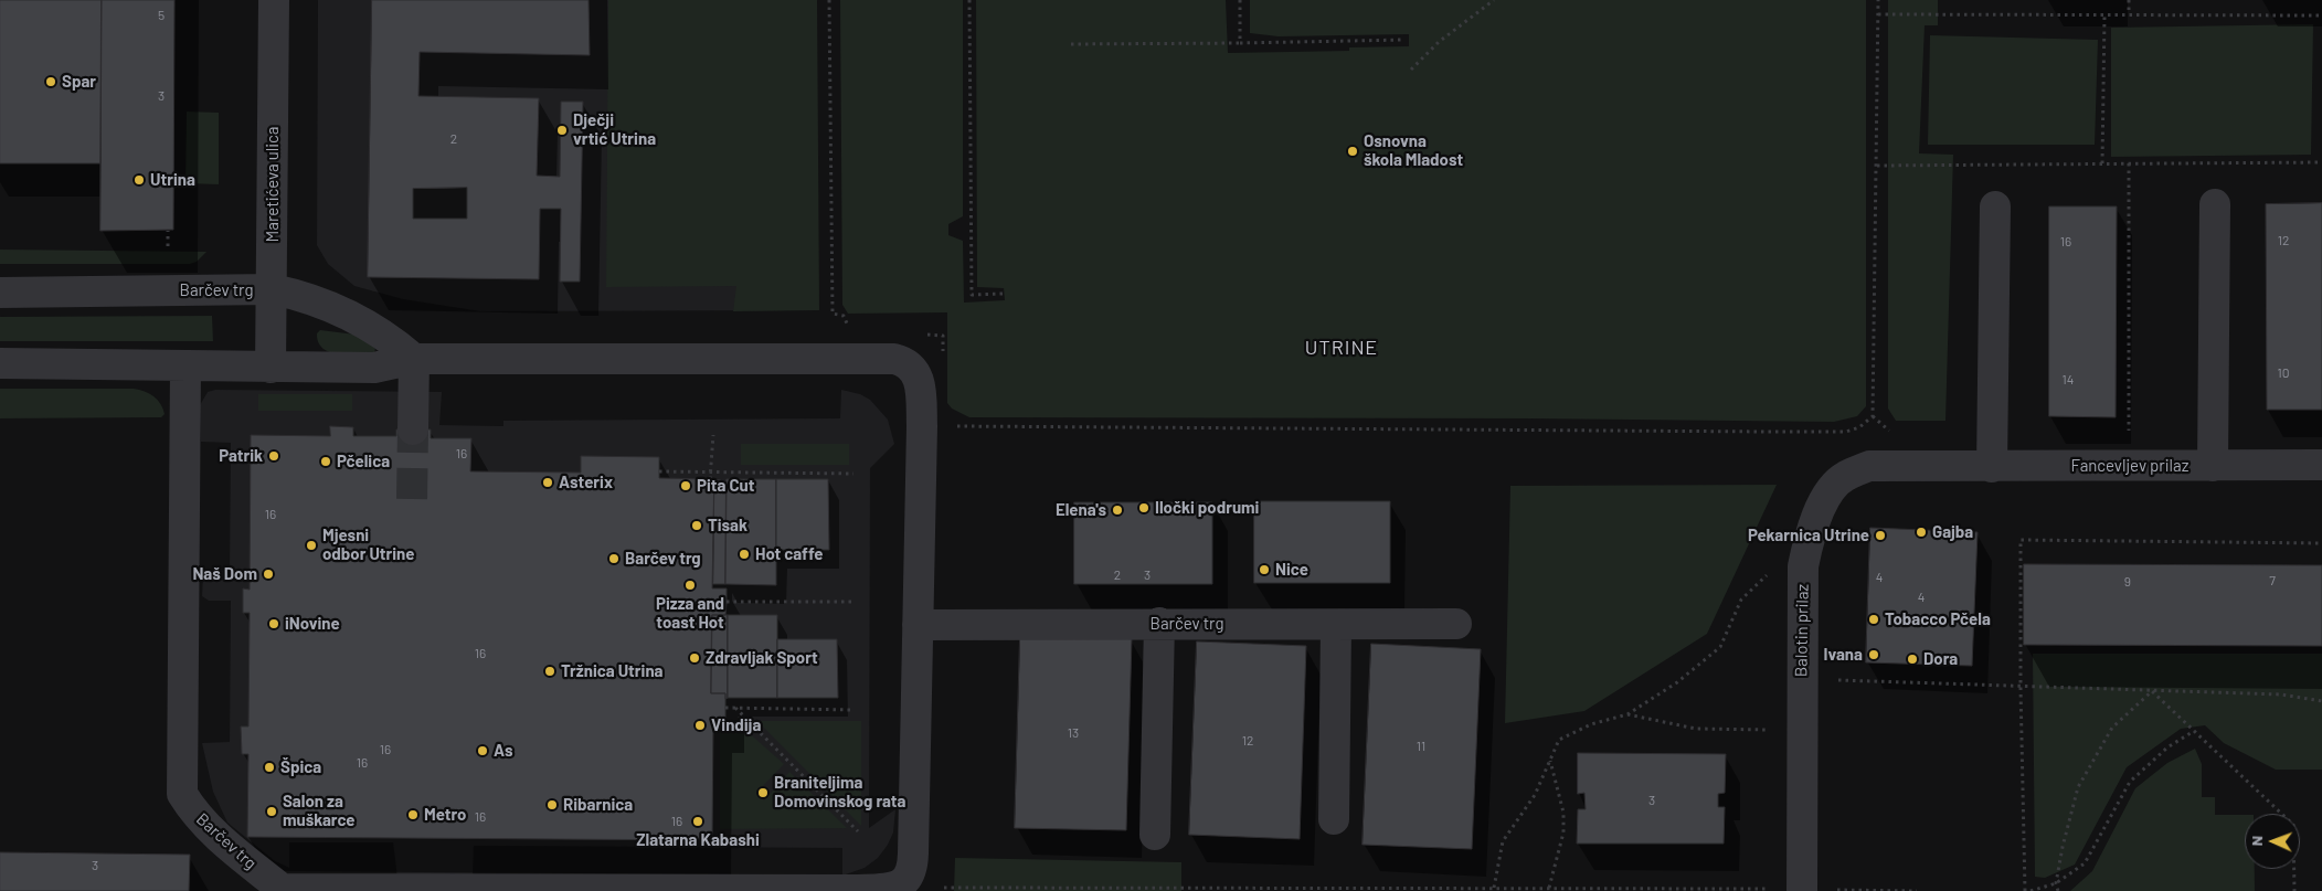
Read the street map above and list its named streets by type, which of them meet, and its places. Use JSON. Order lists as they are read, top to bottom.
{
  "streets": {
    "street": [
      "Maretićeva ulica",
      "Barčev trg",
      "Fancevljev prilaz",
      "Balotin prilaz"
    ]
  },
  "crossings": [
    ["Maretićeva ulica", "Barčev trg"],
    ["Fancevljev prilaz", "Balotin prilaz"]
  ],
  "districts": ["UTRINE"],
  "places": [
    "Spar",
    "Dječji vrtić Utrina",
    "Osnovna škola Mladost",
    "Utrina",
    "Patrik",
    "Pčelica",
    "Asterix",
    "Pita Cut",
    "Iločki podrumi",
    "Elena's",
    "Tisak",
    "Gajba",
    "Pekarnica Utrine",
    "Mjesni odbor Utrine",
    "Hot caffe",
    "Barčev trg",
    "Nice",
    "Naš Dom",
    "Pizza and toast Hot",
    "Tobacco Pčela",
    "iNovine",
    "Ivana",
    "Zdravljak Sport",
    "Dora",
    "Tržnica Utrina",
    "Vindija",
    "As",
    "Špica",
    "Braniteljima Domovinskog rata",
    "Ribarnica",
    "Salon za muškarce",
    "Metro",
    "Zlatarna Kabashi"
  ],
  "house_numbers": [
    "5",
    "3",
    "2",
    "12",
    "16",
    "10",
    "14",
    "16",
    "16",
    "2",
    "3",
    "4",
    "7",
    "9",
    "4",
    "16",
    "13",
    "12",
    "11",
    "16",
    "16",
    "3",
    "16",
    "16",
    "3"
  ],
  "north": "left"
}
